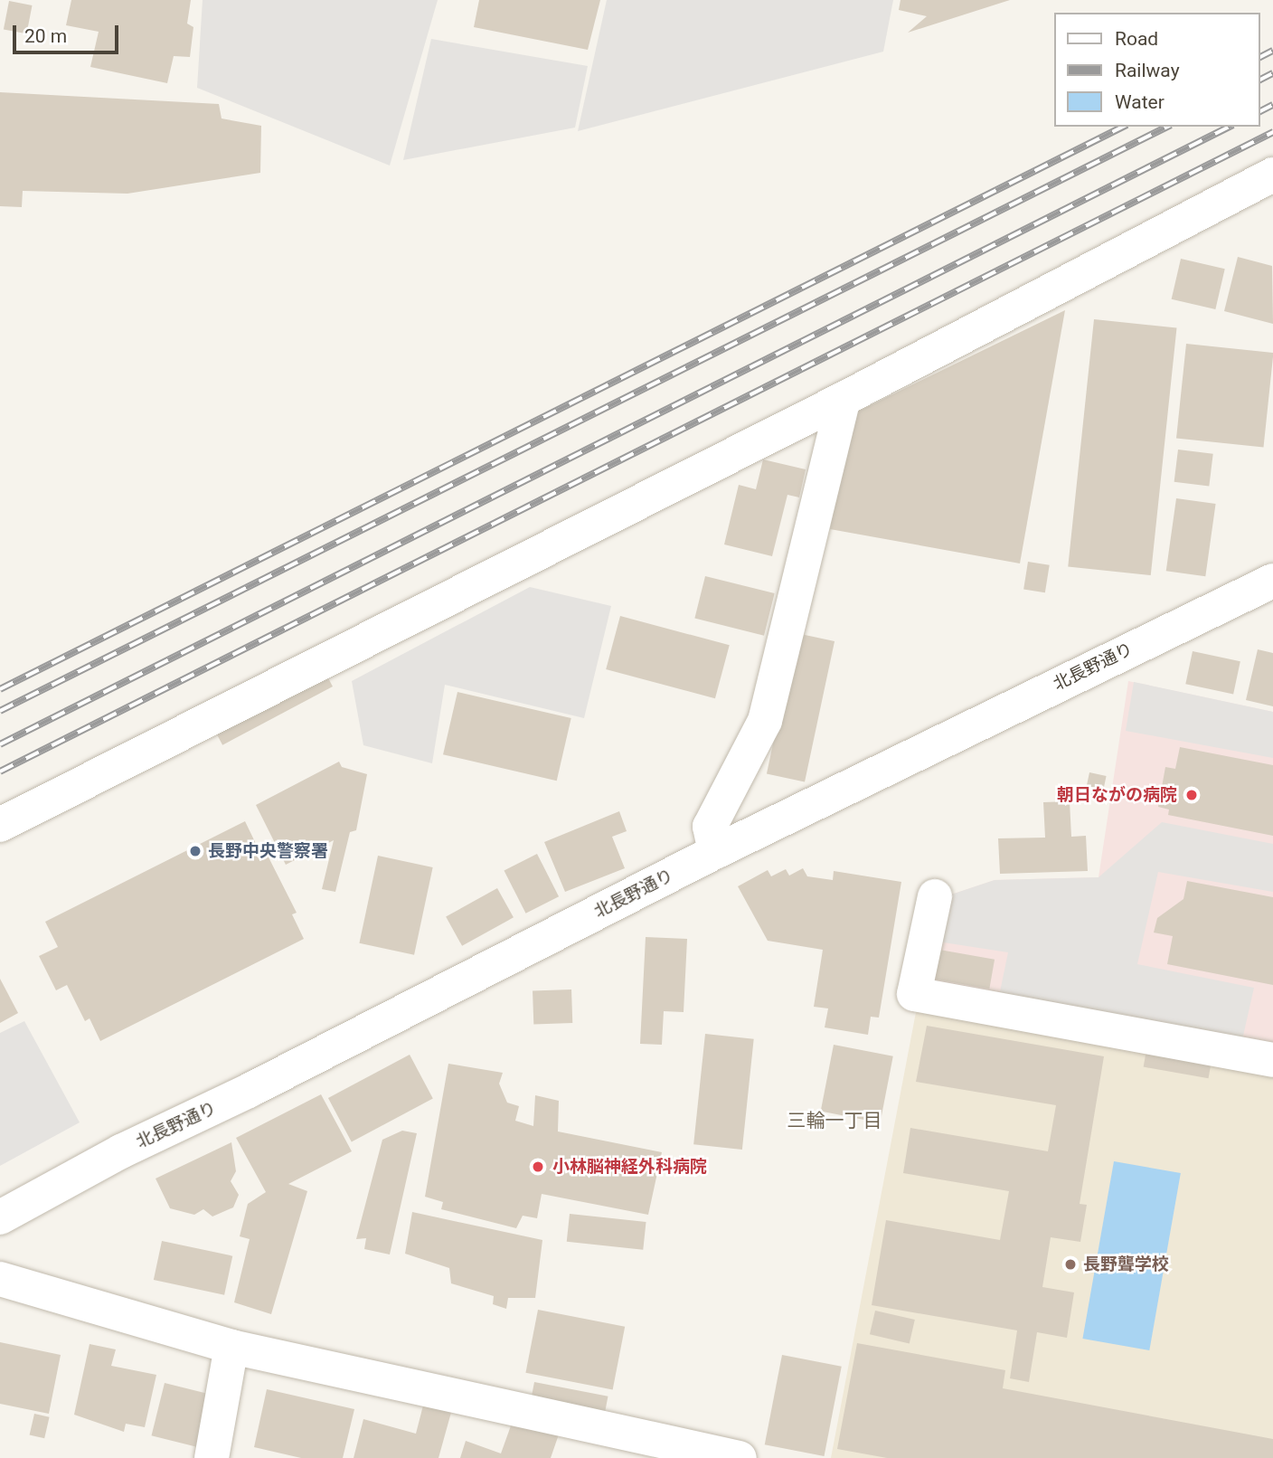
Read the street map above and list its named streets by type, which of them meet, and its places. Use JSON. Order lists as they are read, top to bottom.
{
  "streets": {
    "street": ["北長野通り"]
  },
  "districts": ["三輪一丁目"],
  "places": [
    "朝日ながの病院",
    "長野中央警察署",
    "小林脳神経外科病院",
    "長野聾学校"
  ],
  "legend": ["Road", "Railway", "Water"],
  "scale_bar": "20 m"
}
